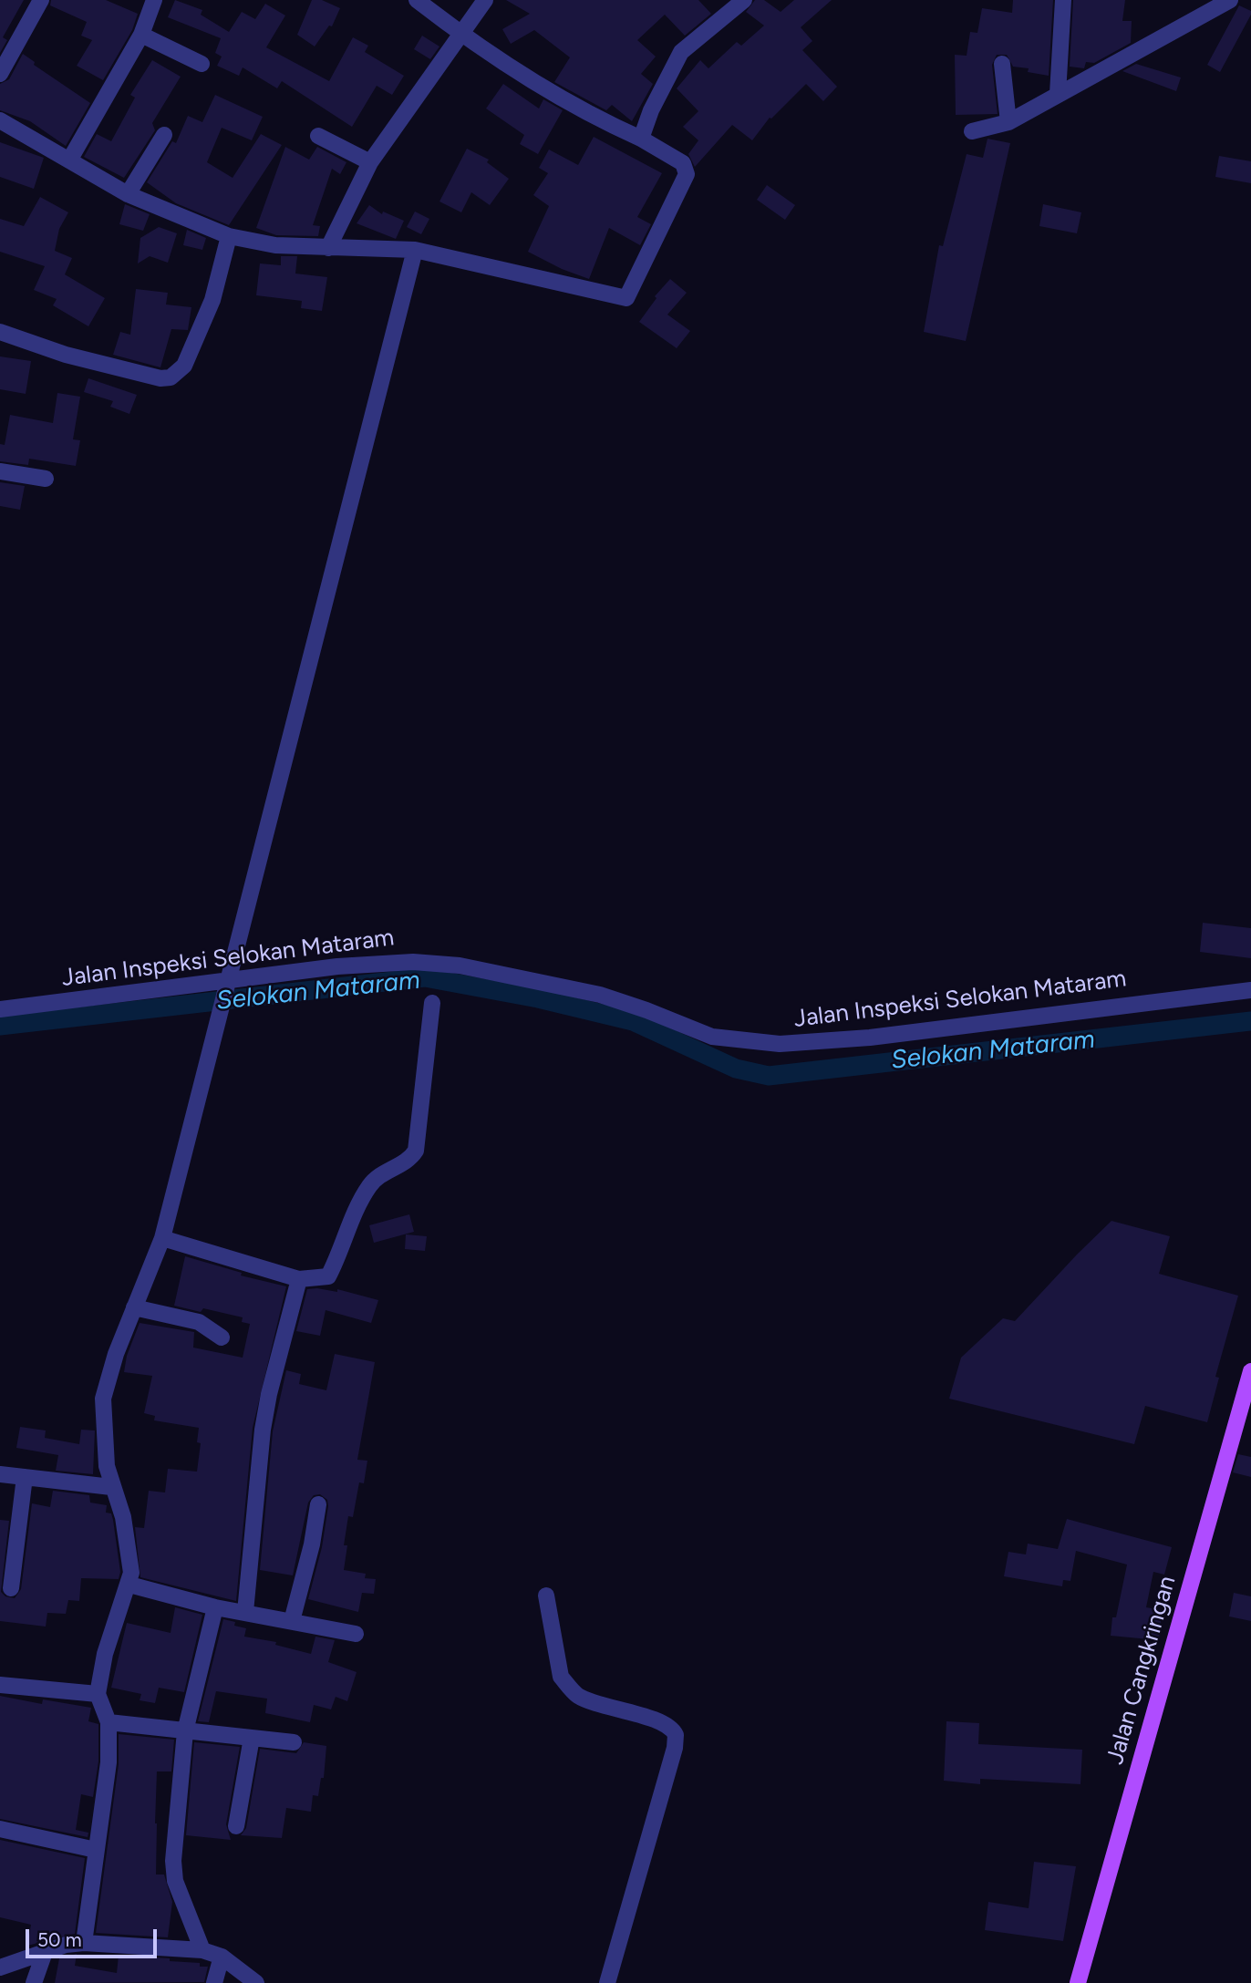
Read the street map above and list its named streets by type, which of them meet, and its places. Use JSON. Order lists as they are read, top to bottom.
{
  "streets": {
    "main road": ["Jalan Cangkringan"],
    "street": ["Jalan Inspeksi Selokan Mataram"]
  },
  "water": ["Selokan Mataram"],
  "scale_bar": "50 m"
}
